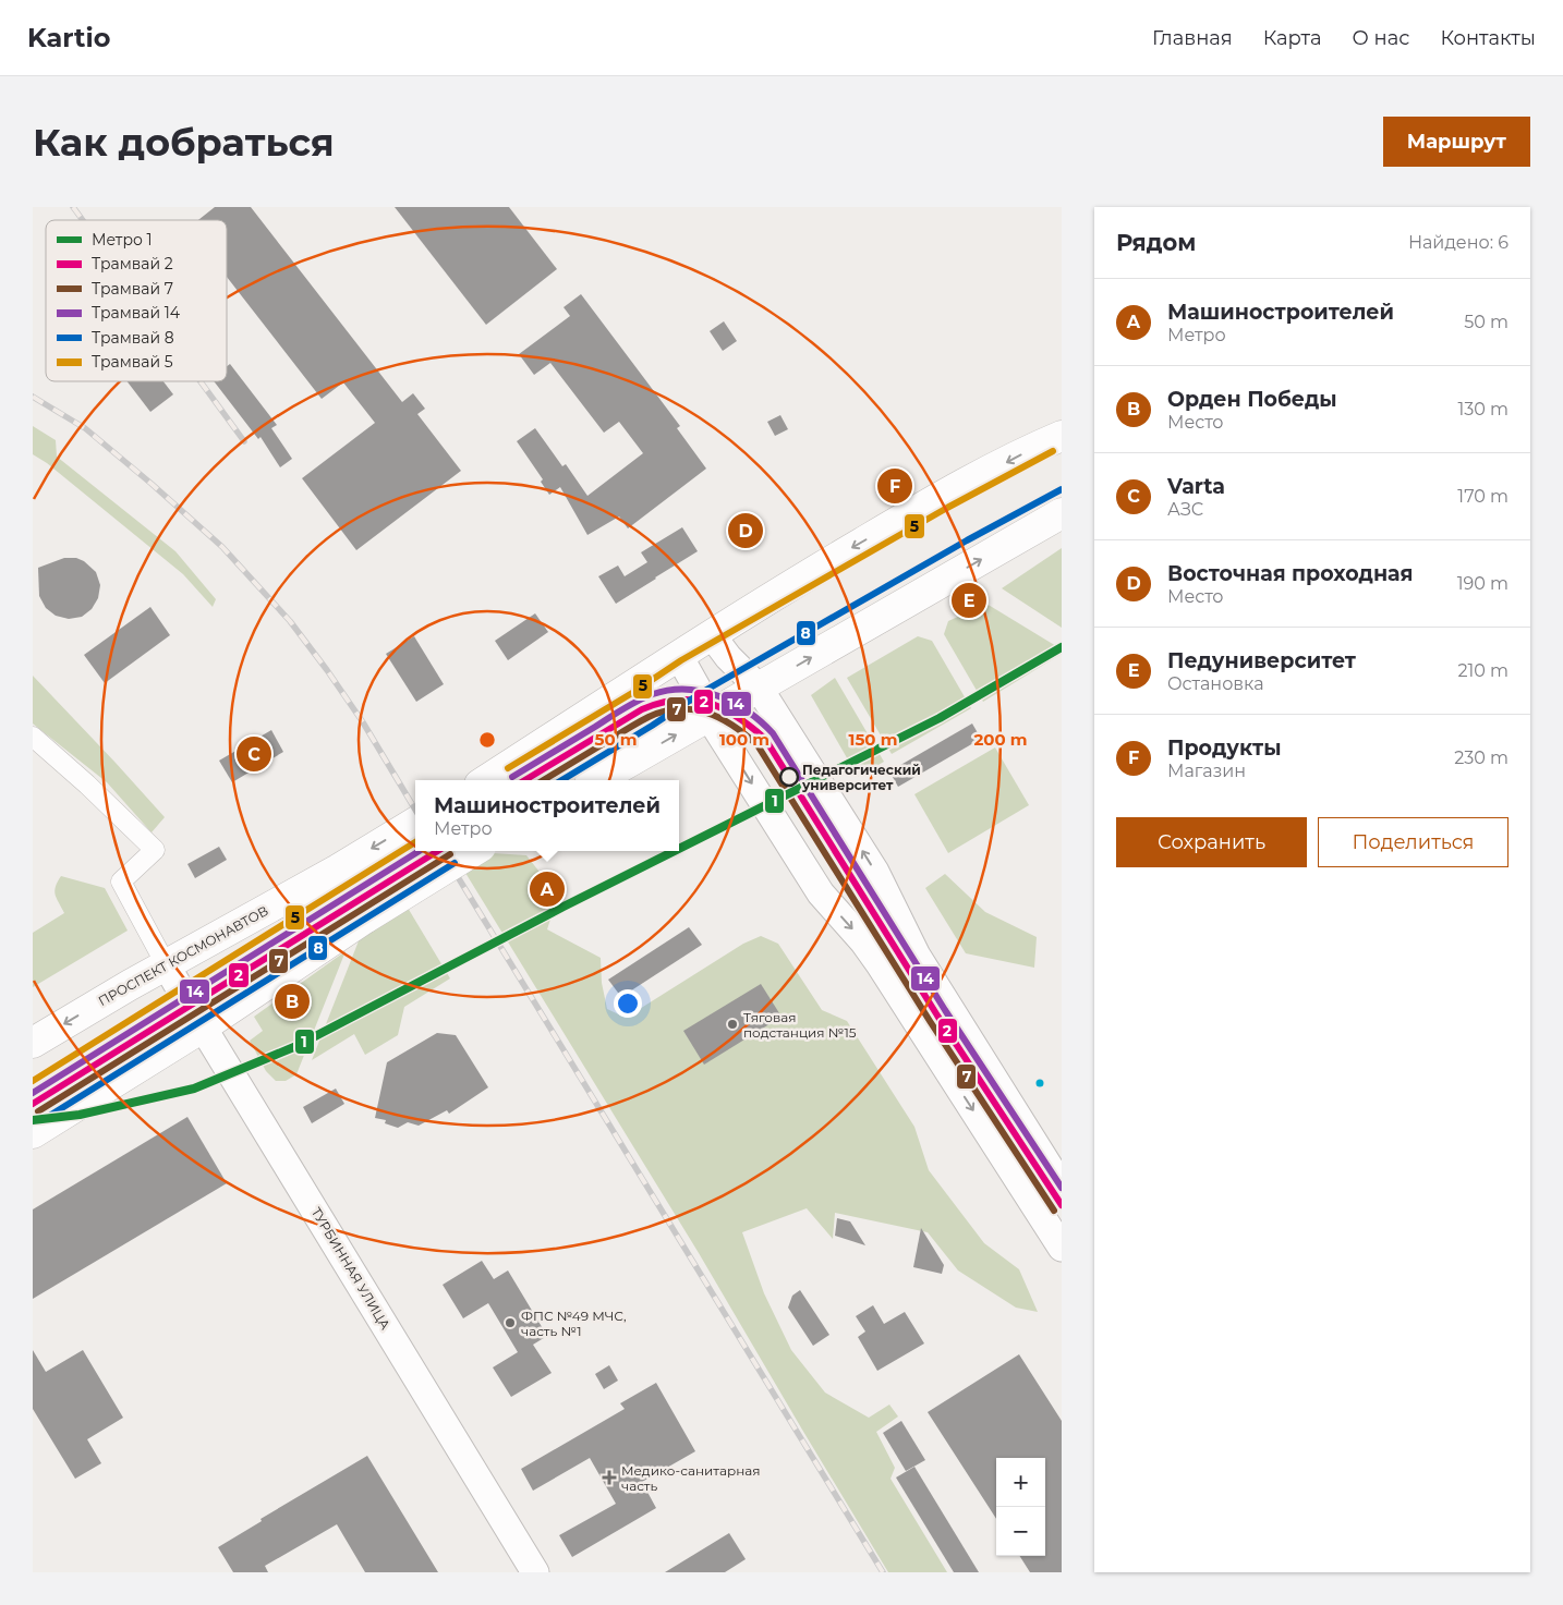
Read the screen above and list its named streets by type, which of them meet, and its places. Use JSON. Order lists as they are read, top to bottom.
{
  "streets": {
    "main road": ["ПРОСПЕКТ КОСМОНАВТОВ", "ТУРБИННАЯ УЛИЦА"]
  },
  "crossings": [
    ["ПРОСПЕКТ КОСМОНАВТОВ", "ТУРБИННАЯ УЛИЦА"]
  ],
  "places": {
    "other": ["Педагогический университет", "Тяговая подстанция №15", "ФПС №49 МЧС, часть №1"],
    "health": ["Медико-санитарная часть"]
  },
  "lines": [
    "tram line 5",
    "tram line 8",
    "metro line 1",
    "tram line 14",
    "tram line 2",
    "tram line 7"
  ],
  "legend": [
    "Метро 1",
    "Трамвай 2",
    "Трамвай 7",
    "Трамвай 14",
    "Трамвай 8",
    "Трамвай 5"
  ],
  "page": {
    "header": "Kartio",
    "nav": [
      "Главная",
      "Карта",
      "О нас",
      "Контакты"
    ],
    "buttons": [
      "Маршрут",
      ["Сохранить", "Поделиться"]
    ],
    "title": "Как добраться",
    "heading": ["Рядом", "Найдено: 6"],
    "list": [
      {
        "mark": "A",
        "name": "Машиностроителей",
        "note": "Метро",
        "value": "50 m"
      },
      {
        "mark": "B",
        "name": "Орден Победы",
        "note": "Место",
        "value": "130 m"
      },
      {
        "mark": "C",
        "name": "Varta",
        "note": "АЗС",
        "value": "170 m"
      },
      {
        "mark": "D",
        "name": "Восточная проходная",
        "note": "Место",
        "value": "190 m"
      },
      {
        "mark": "E",
        "name": "Педуниверситет",
        "note": "Остановка",
        "value": "210 m"
      },
      {
        "mark": "F",
        "name": "Продукты",
        "note": "Магазин",
        "value": "230 m"
      }
    ],
    "pins": [
      "F",
      "D",
      "E",
      "C",
      "A",
      "B"
    ],
    "popup": ["Машиностроителей", "Метро"],
    "map_buttons": ["+", "−"]
  },
  "rings": [
    "50 m",
    "100 m",
    "150 m",
    "200 m"
  ]
}
